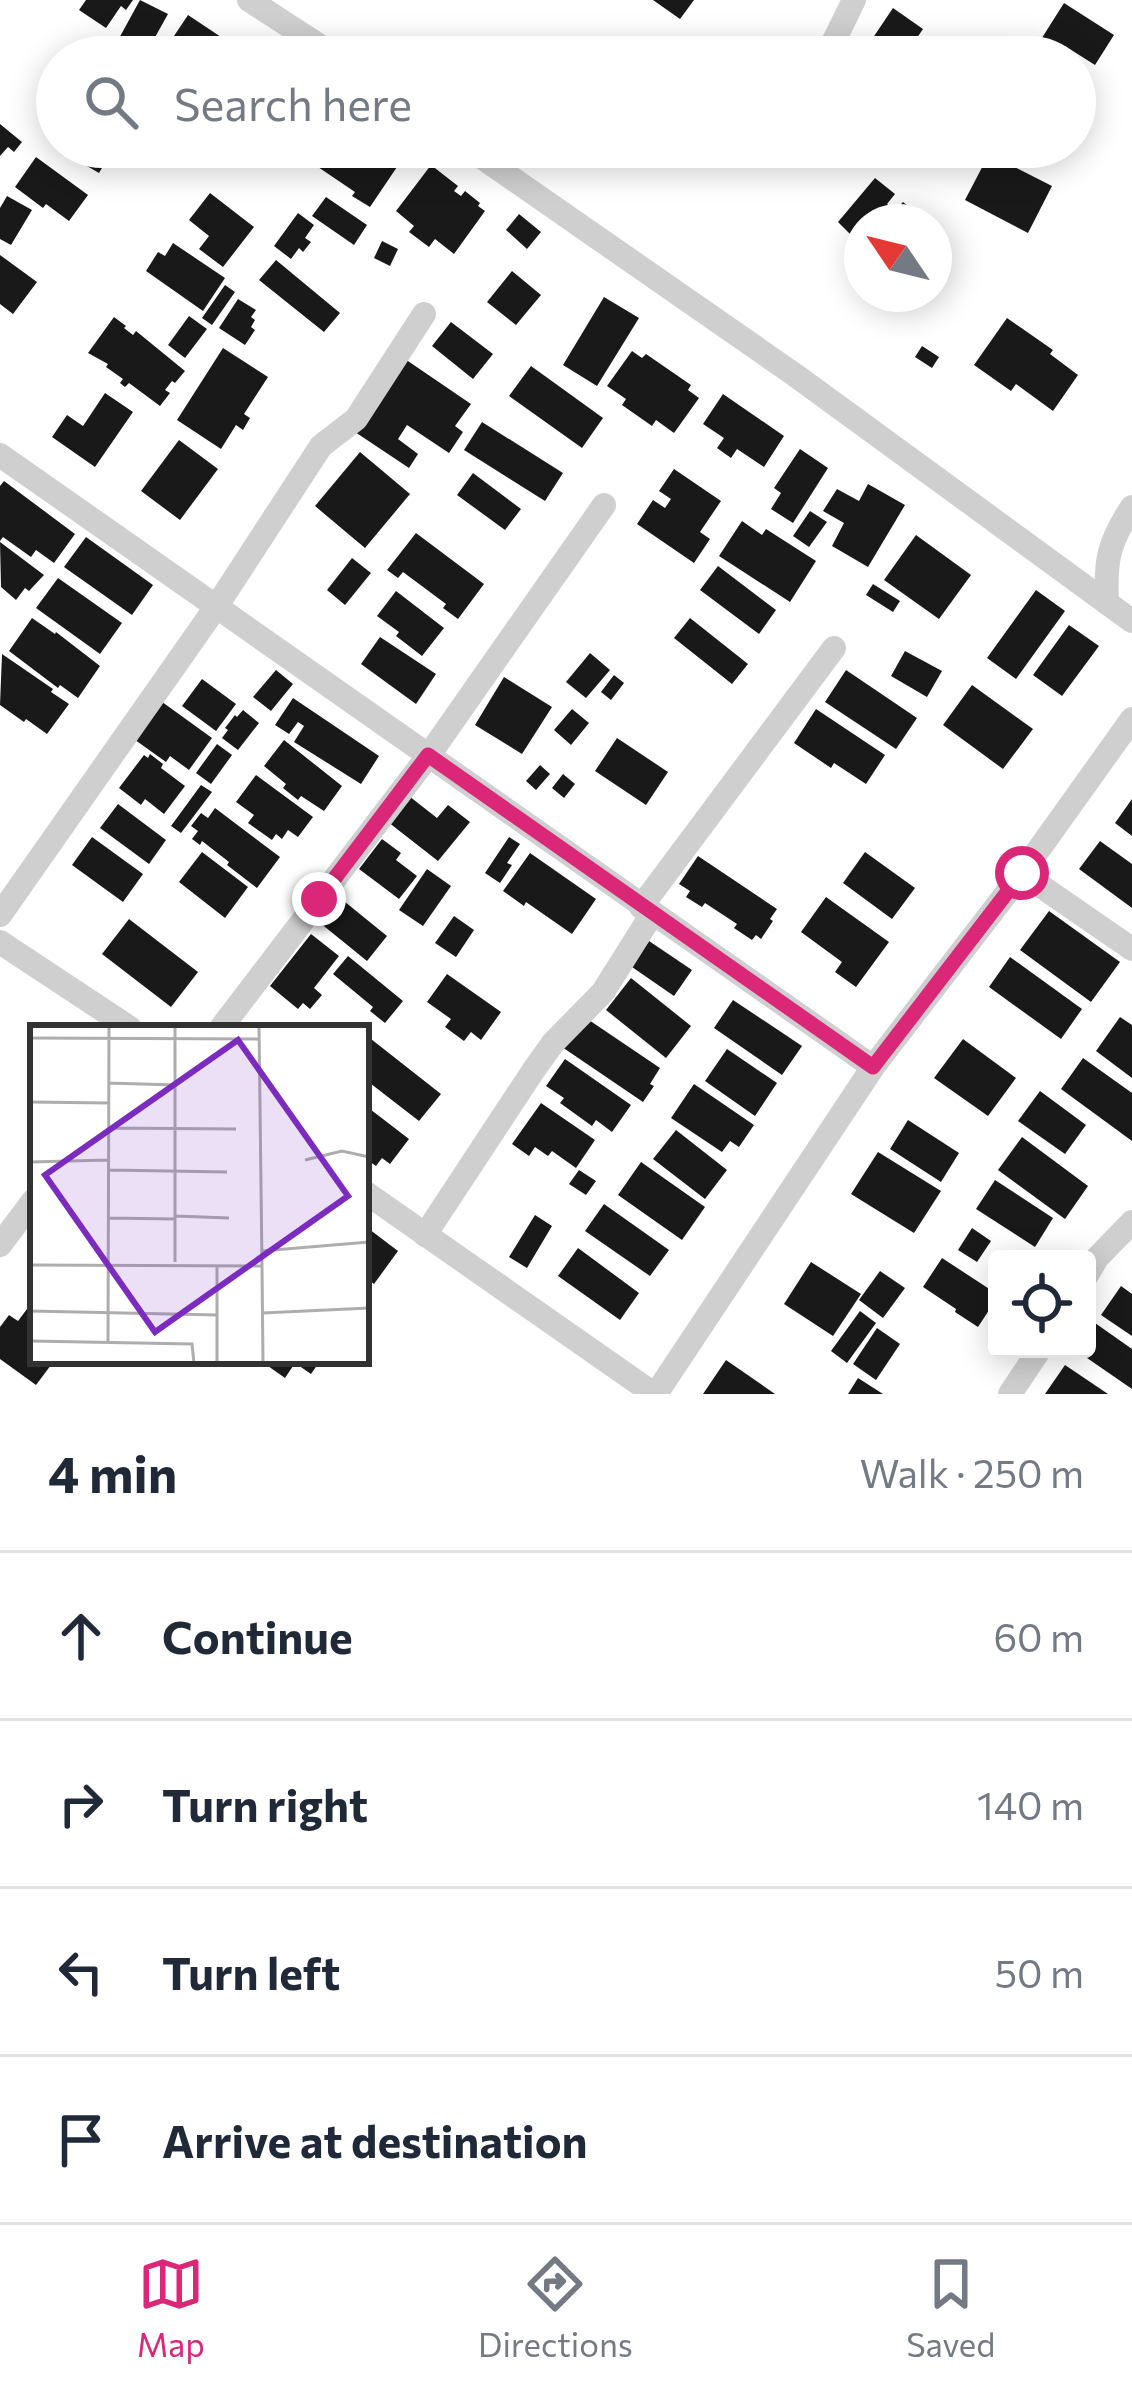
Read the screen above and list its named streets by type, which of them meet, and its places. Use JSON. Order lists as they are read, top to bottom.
{
  "north": "top left",
  "page": {
    "search": "Search here",
    "heading": ["4 min", "Walk · 250 m"],
    "list": [
      ["Continue", "60 m"],
      ["Turn right", "140 m"],
      ["Turn left", "50 m"],
      "Arrive at destination"
    ],
    "nav": ["Map", "Directions", "Saved"]
  }
}
